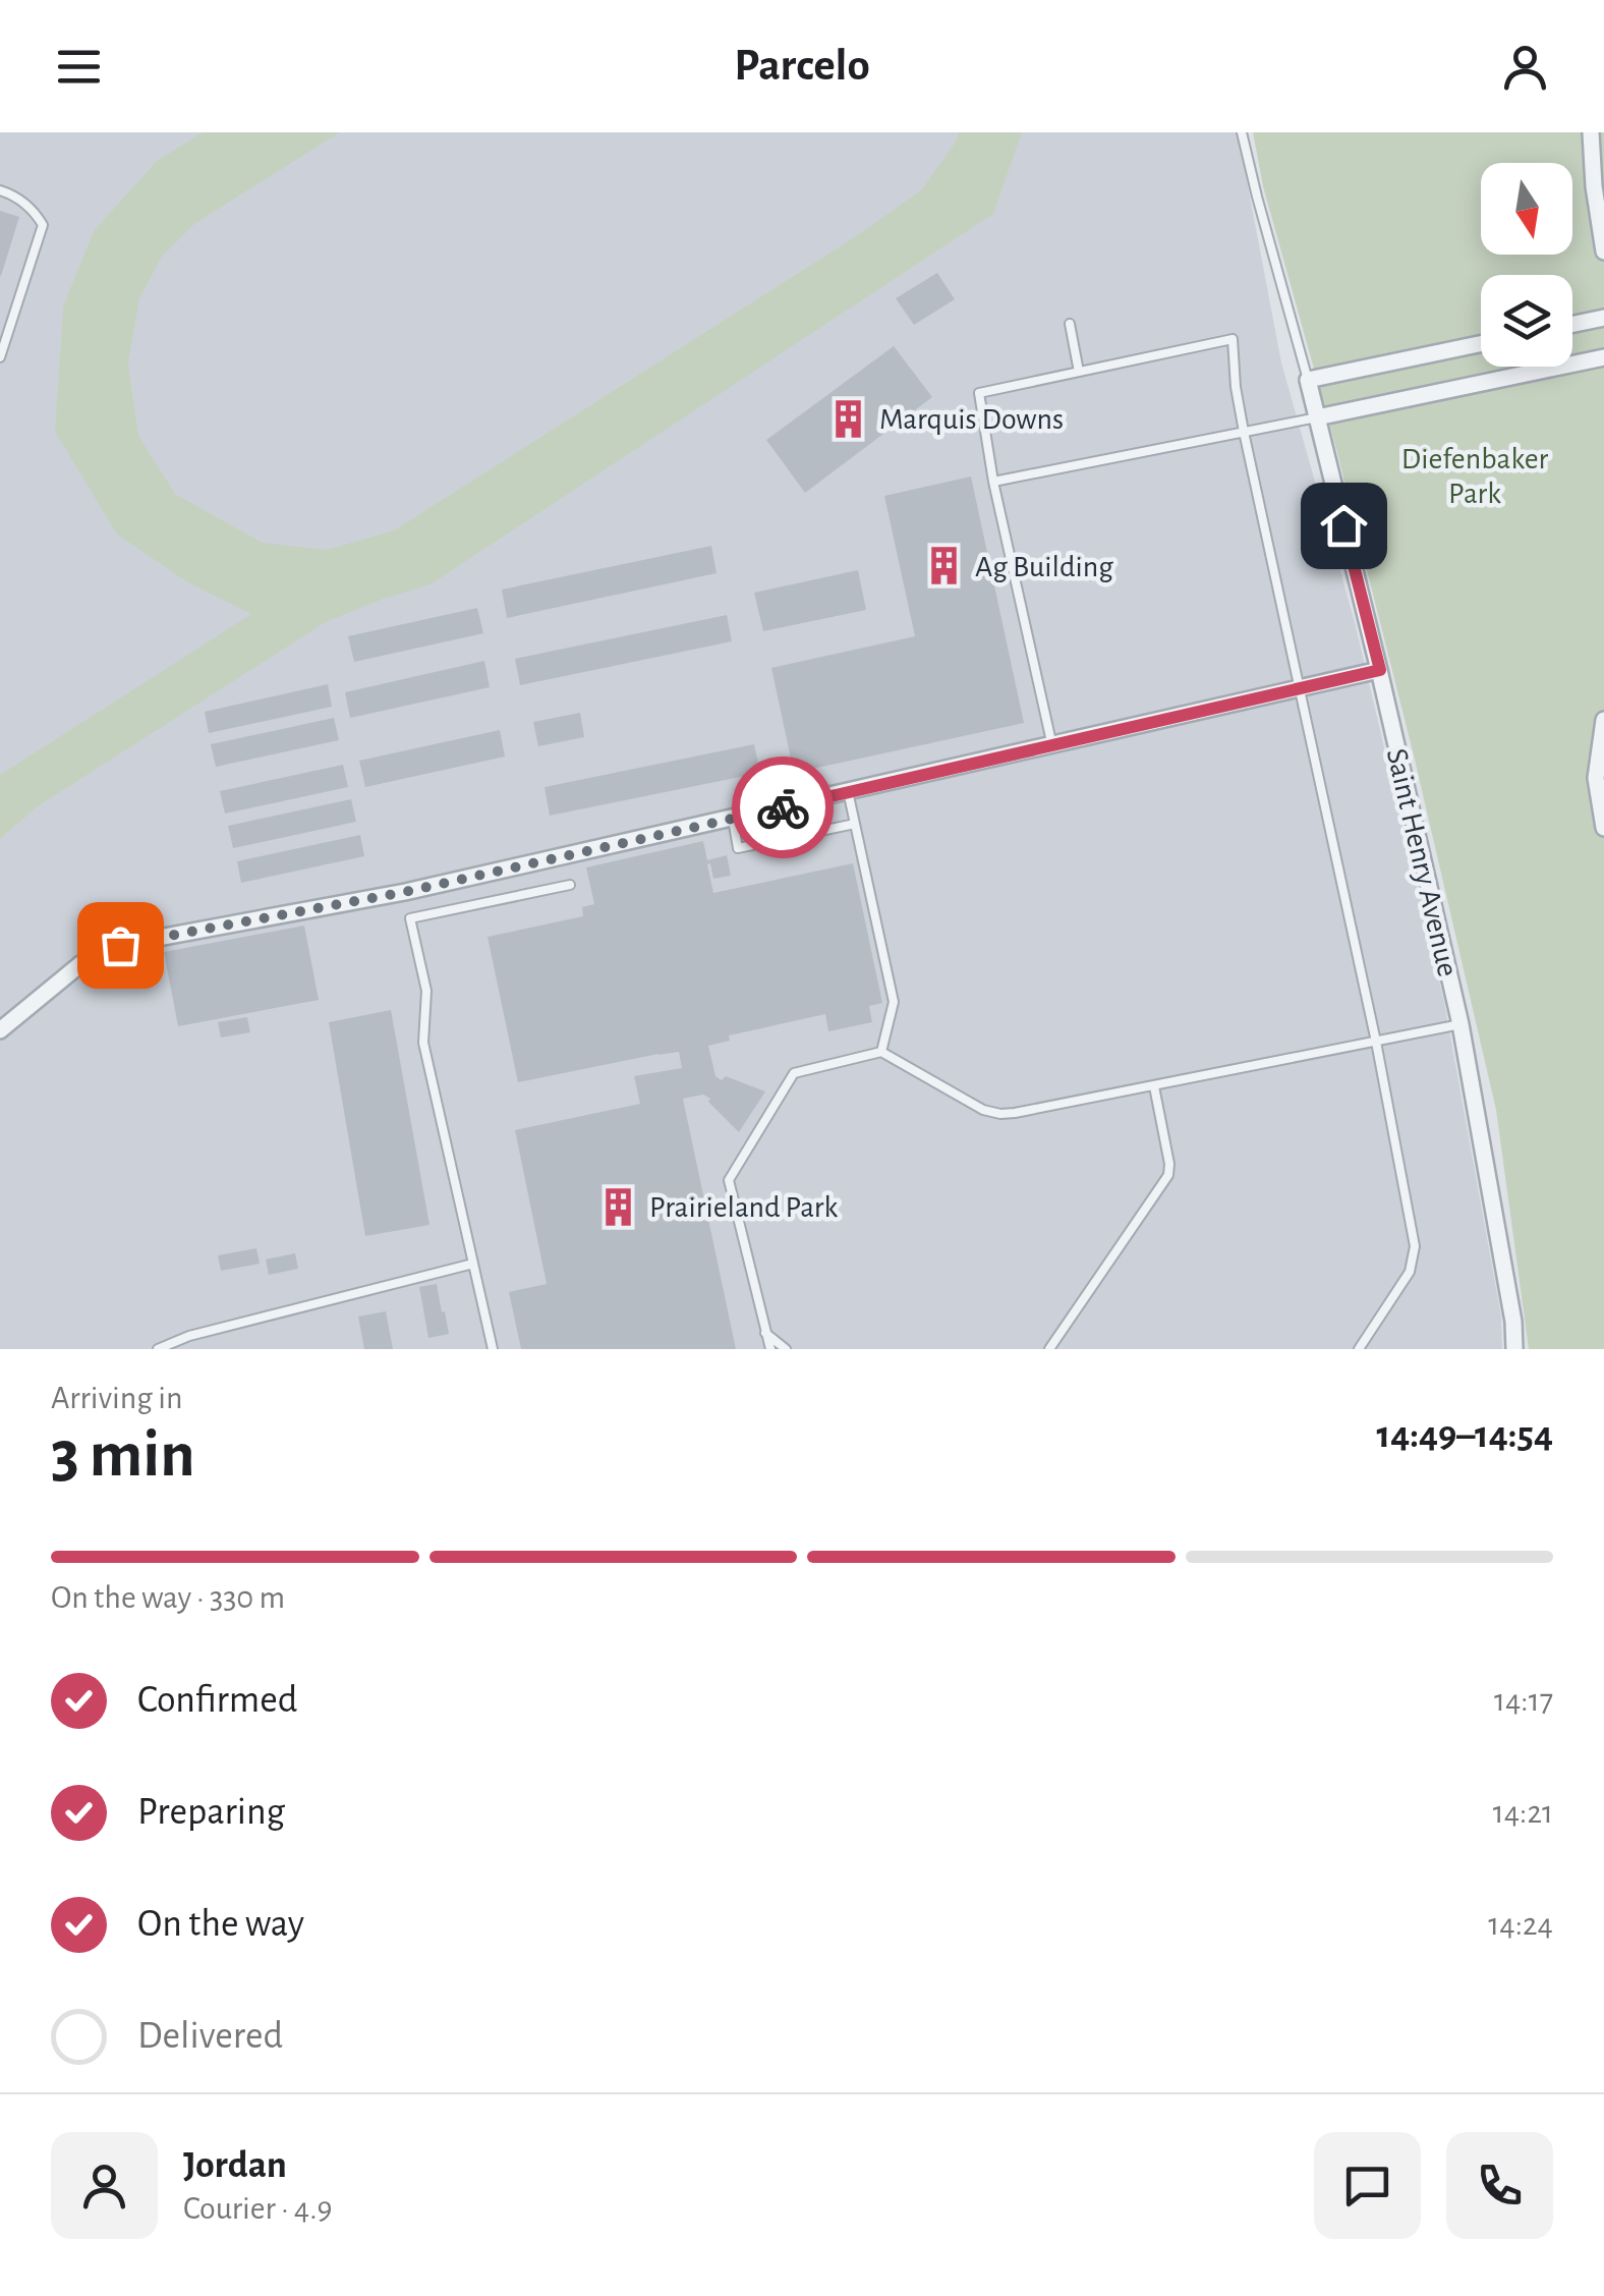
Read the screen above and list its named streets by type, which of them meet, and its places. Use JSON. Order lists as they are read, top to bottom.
{
  "streets": {
    "street": ["Saint Henry Avenue"]
  },
  "parks": ["Diefenbaker Park"],
  "places": {
    "building": ["Marquis Downs", "Ag Building", "Prairieland Park"]
  },
  "north": "bottom",
  "page": {
    "header": "Parcelo",
    "heading": ["3 min", "Arriving in", "14:49–14:54"],
    "panel": ["Jordan", "Courier · 4.9"],
    "bar": "On the way · 330 m",
    "list": [
      ["Confirmed", "14:17"],
      ["Preparing", "14:21"],
      ["On the way", "14:24"],
      "Delivered"
    ]
  }
}
